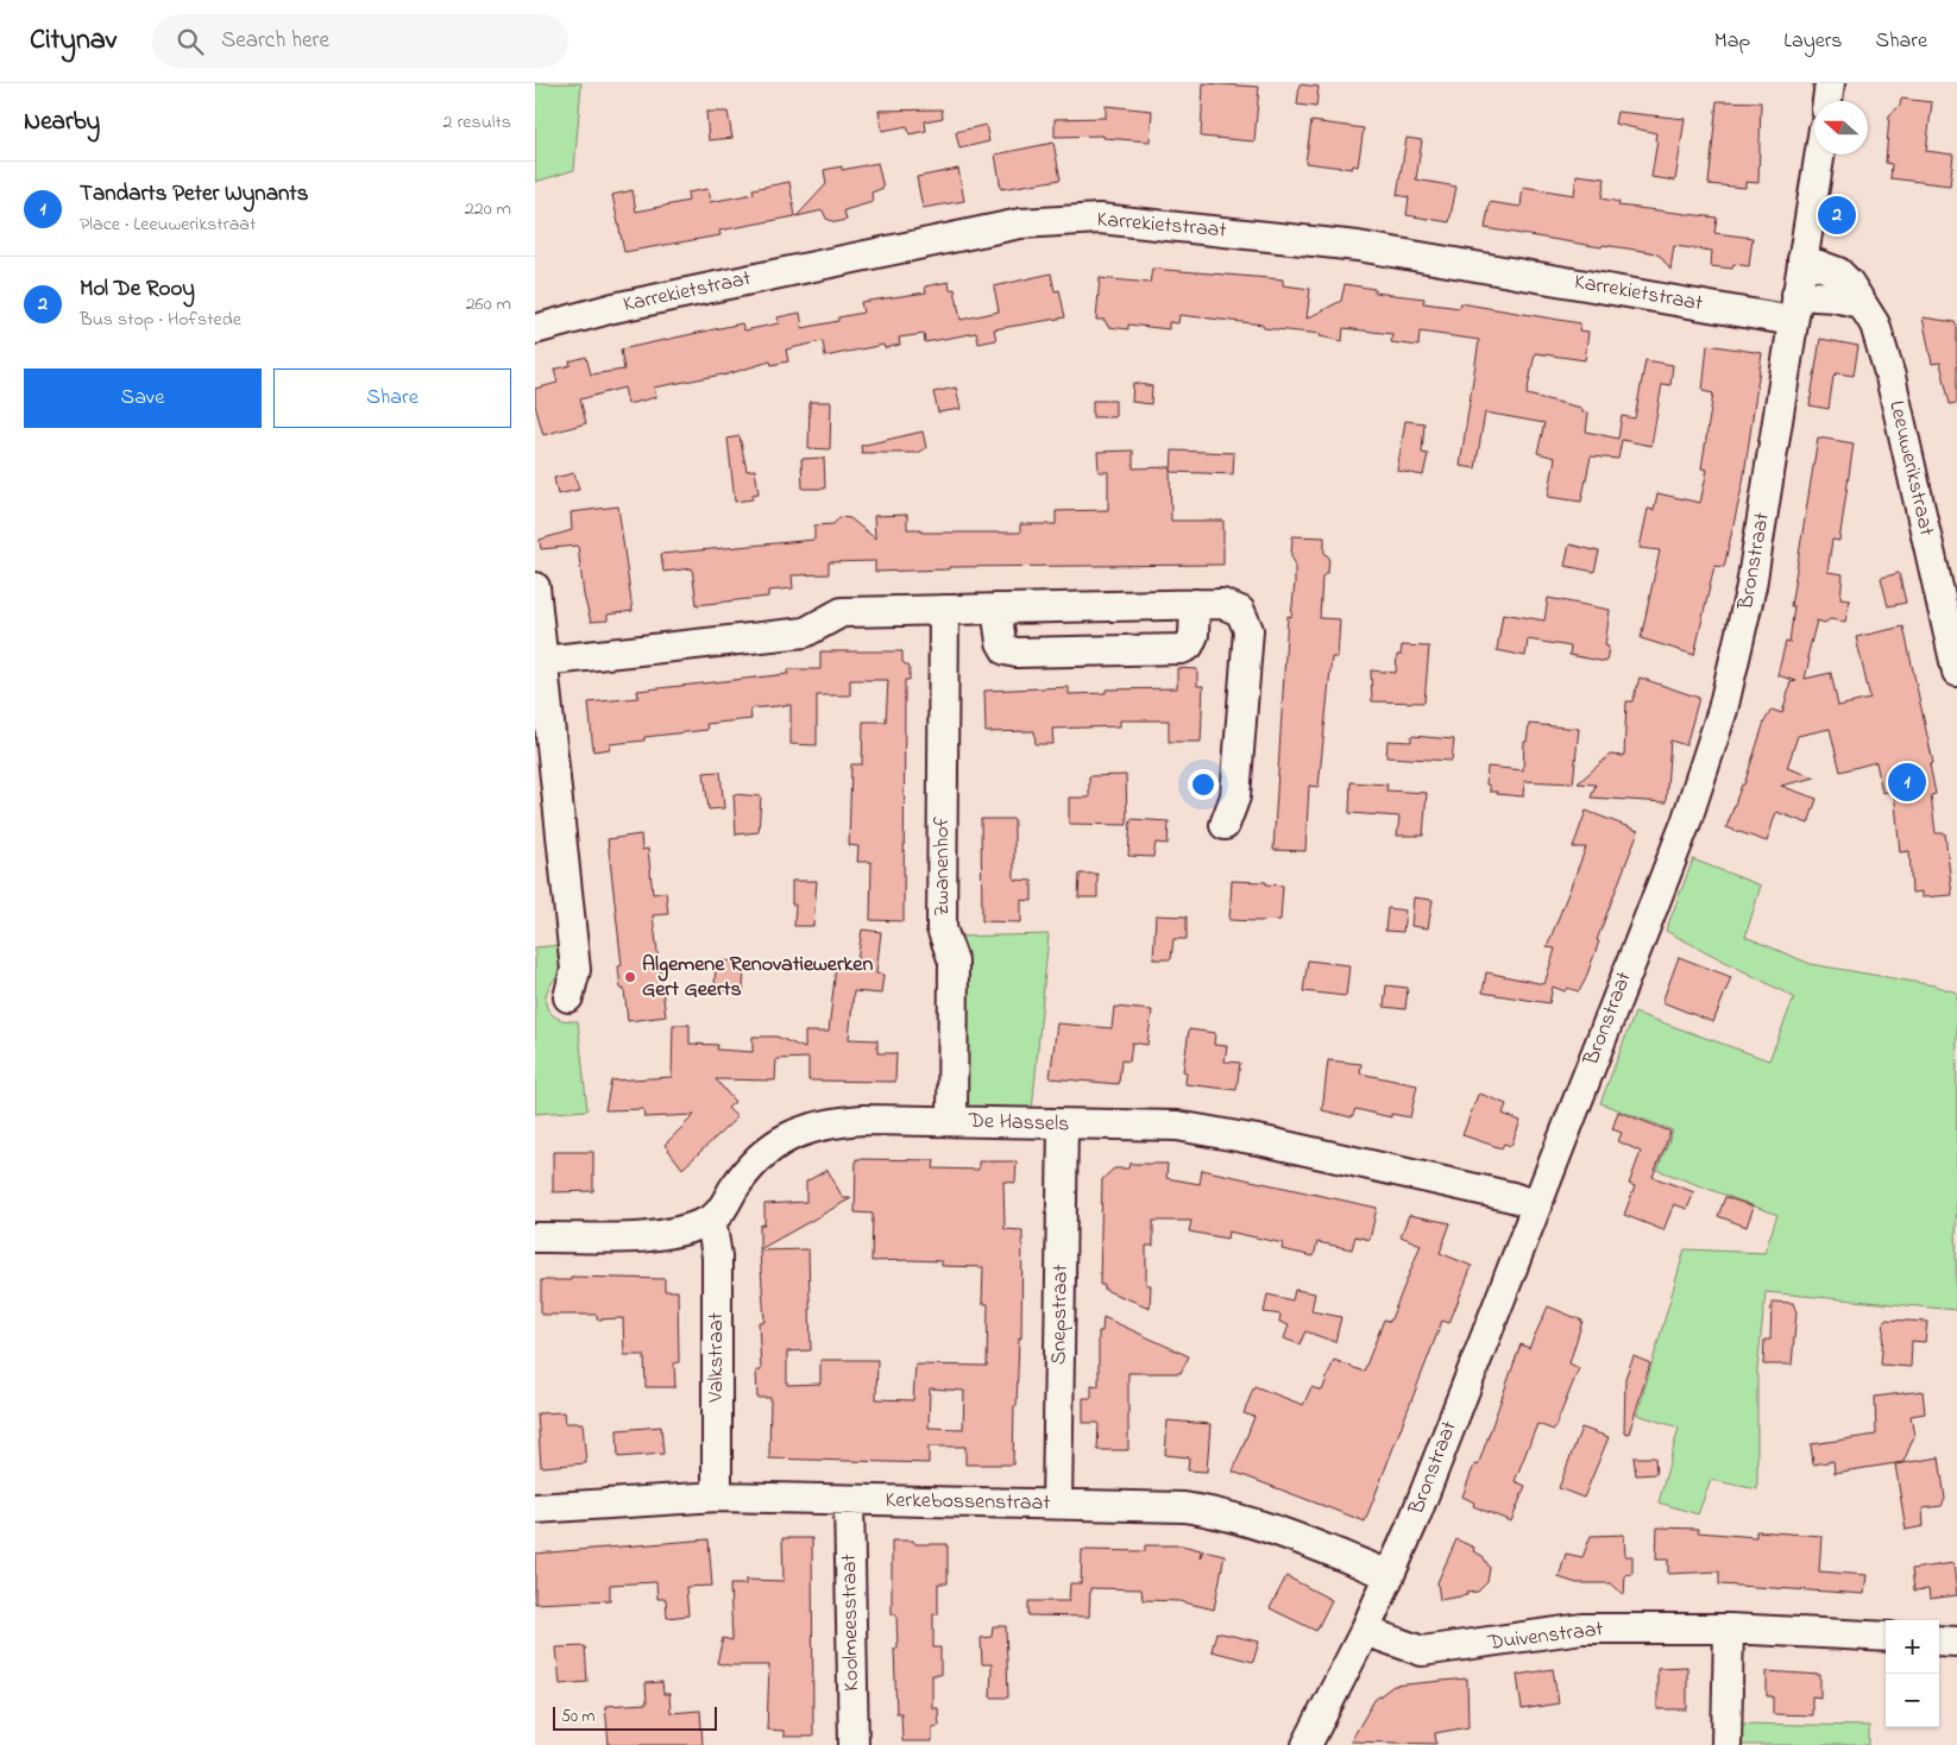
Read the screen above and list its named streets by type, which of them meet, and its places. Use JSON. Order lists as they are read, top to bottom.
{
  "streets": {
    "street": [
      "Karrekietstraat",
      "Leeuwerikstraat",
      "Bronstraat",
      "Zwanenhof",
      "De Hassels",
      "Snepstraat",
      "Valkstraat",
      "Kerkebossenstraat",
      "Koolmeesstraat",
      "Duivenstraat"
    ]
  },
  "crossings": [
    ["Karrekietstraat", "Bronstraat"],
    ["Leeuwerikstraat", "Bronstraat"],
    ["Bronstraat", "De Hassels"],
    ["Bronstraat", "Kerkebossenstraat"],
    ["Bronstraat", "Duivenstraat"],
    ["Zwanenhof", "De Hassels"],
    ["De Hassels", "Snepstraat"],
    ["De Hassels", "Valkstraat"],
    ["Snepstraat", "Kerkebossenstraat"],
    ["Valkstraat", "Kerkebossenstraat"],
    ["Kerkebossenstraat", "Koolmeesstraat"]
  ],
  "places": ["Algemene Renovatiewerken Gert Geerts"],
  "scale_bar": "50 m",
  "north": "left",
  "page": {
    "header": "Citynav",
    "search": "Search here",
    "nav": ["Map", "Layers", "Share"],
    "heading": ["Nearby", "2 results"],
    "list": [
      {
        "mark": "1",
        "name": "Tandarts Peter Wynants",
        "note": "Place · Leeuwerikstraat",
        "value": "220 m"
      },
      {
        "mark": "2",
        "name": "Mol De Rooy",
        "note": "Bus stop · Hofstede",
        "value": "260 m"
      }
    ],
    "pins": ["2", "1"],
    "buttons": ["Save", "Share"],
    "map_buttons": ["+", "−"],
    "scale": "50 m"
  }
}
